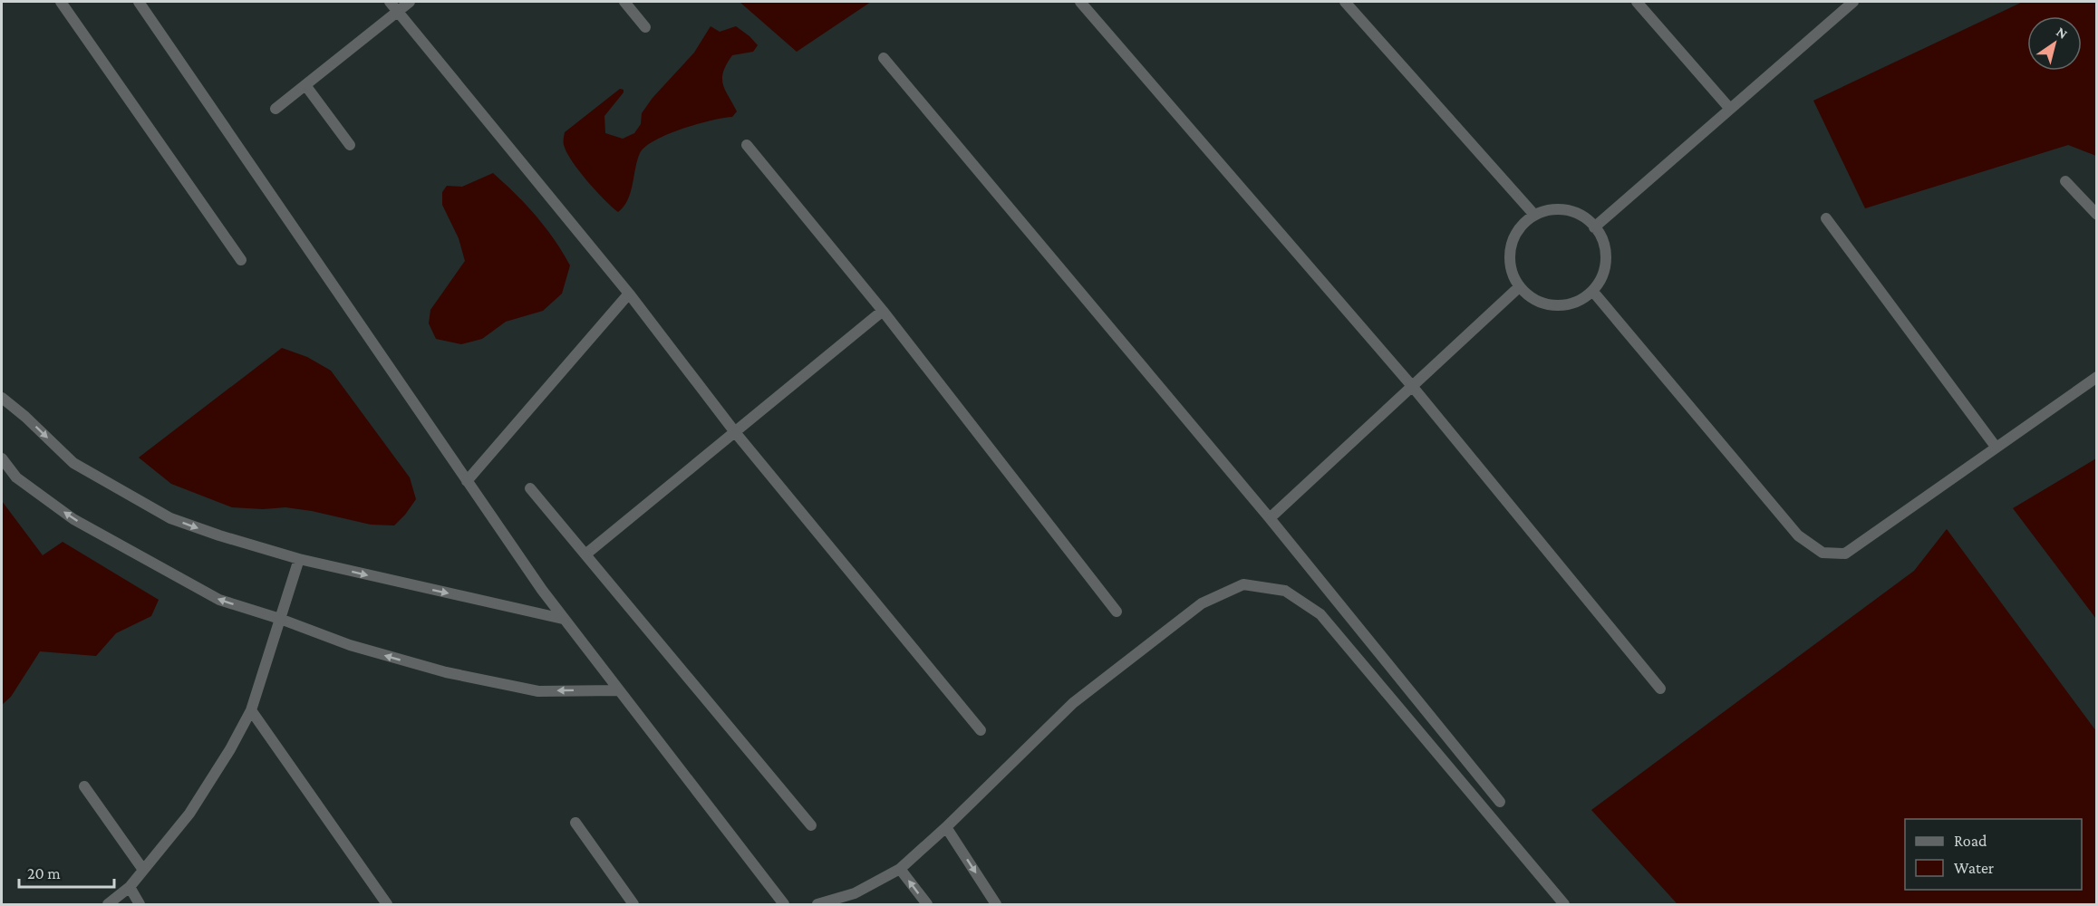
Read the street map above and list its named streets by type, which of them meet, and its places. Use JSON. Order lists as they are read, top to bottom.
{
  "legend": ["Road", "Water"],
  "scale_bar": "20 m",
  "north": "top right"
}
